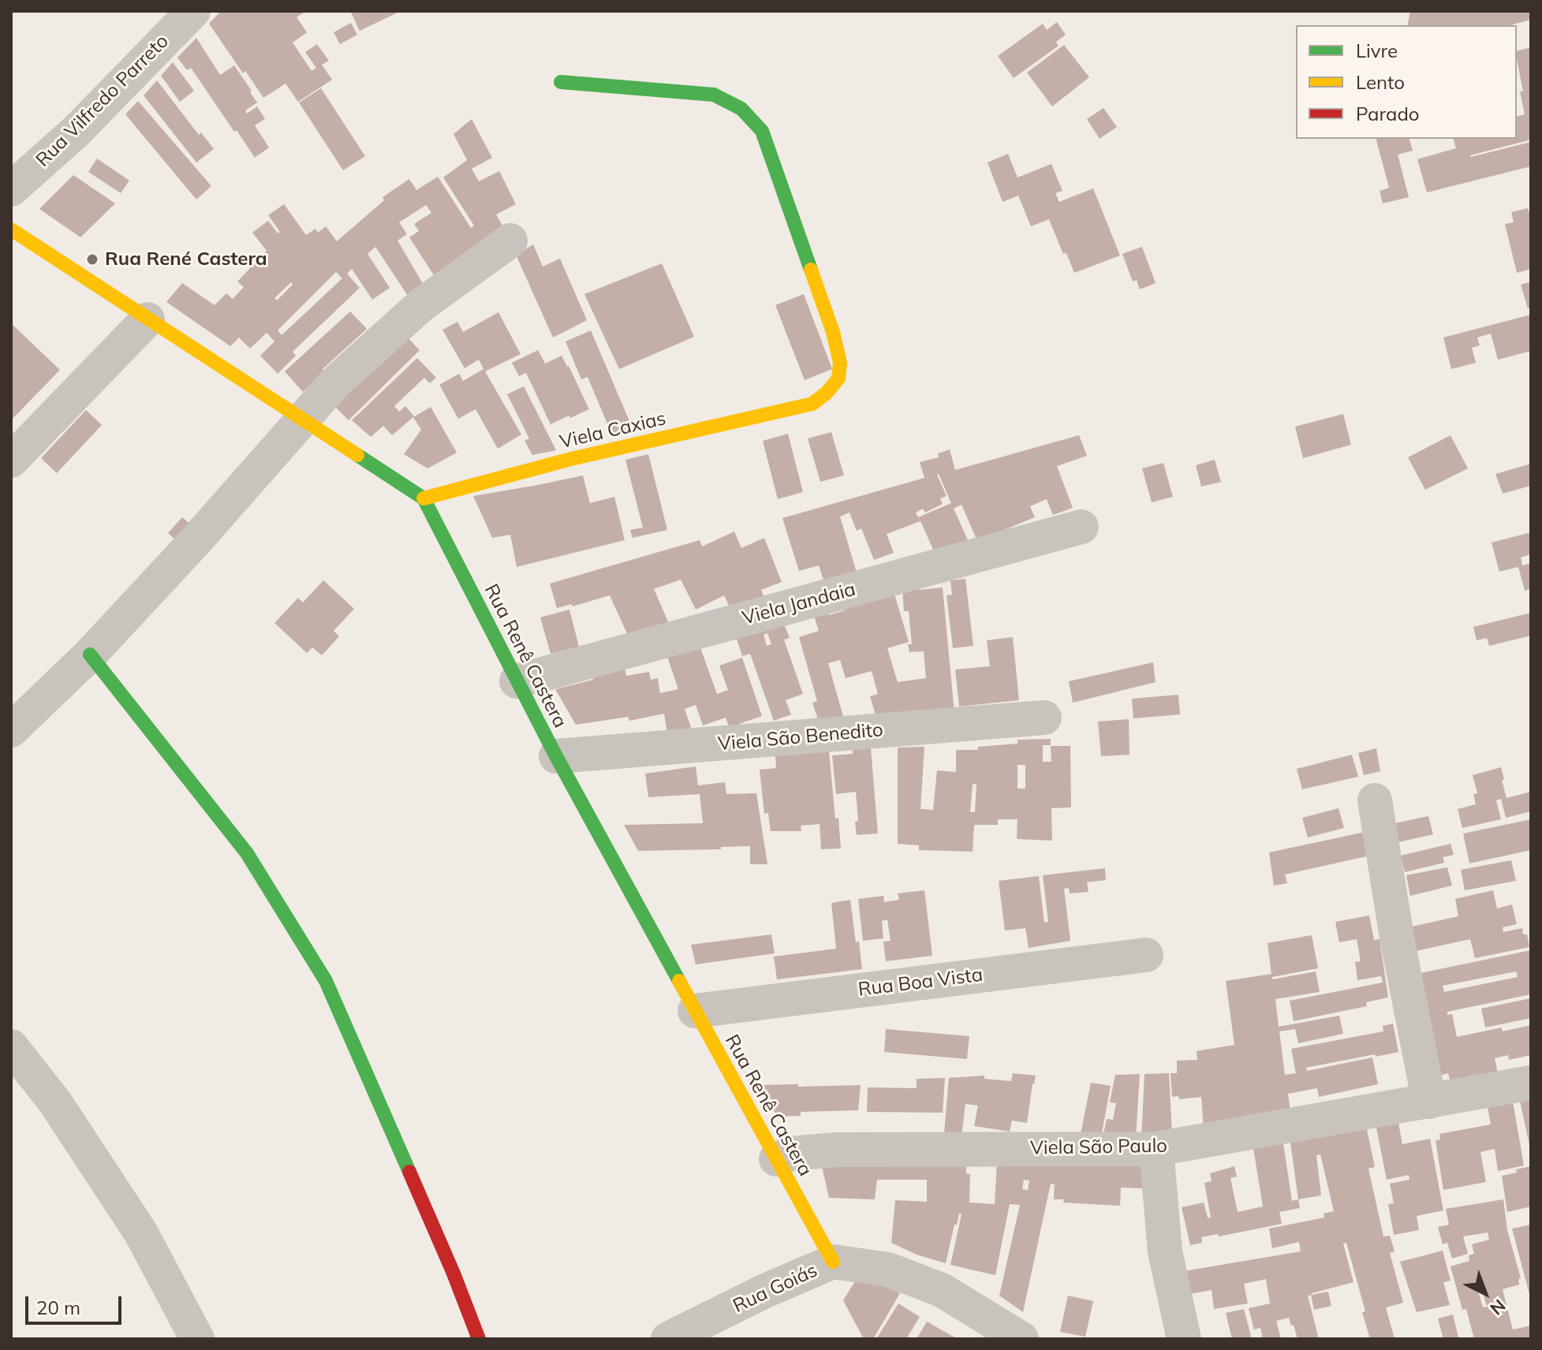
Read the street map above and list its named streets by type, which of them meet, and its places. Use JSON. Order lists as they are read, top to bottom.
{
  "streets": {
    "street": [
      "Rua Vilfredo Parreto",
      "Viela Caxias",
      "Viela Jandaia",
      "Rua Renê Castera",
      "Viela São Benedito",
      "Rua Boa Vista",
      "Viela São Paulo",
      "Rua Goiás"
    ]
  },
  "crossings": [
    ["Viela Caxias", "Rua Renê Castera"],
    ["Viela Jandaia", "Rua Renê Castera"],
    ["Rua Renê Castera", "Viela São Benedito"],
    ["Rua Renê Castera", "Rua Boa Vista"],
    ["Rua Renê Castera", "Viela São Paulo"],
    ["Rua Renê Castera", "Rua Goiás"]
  ],
  "places": ["Rua René Castera"],
  "legend": ["Livre", "Lento", "Parado"],
  "scale_bar": "20 m",
  "north": "bottom right"
}
